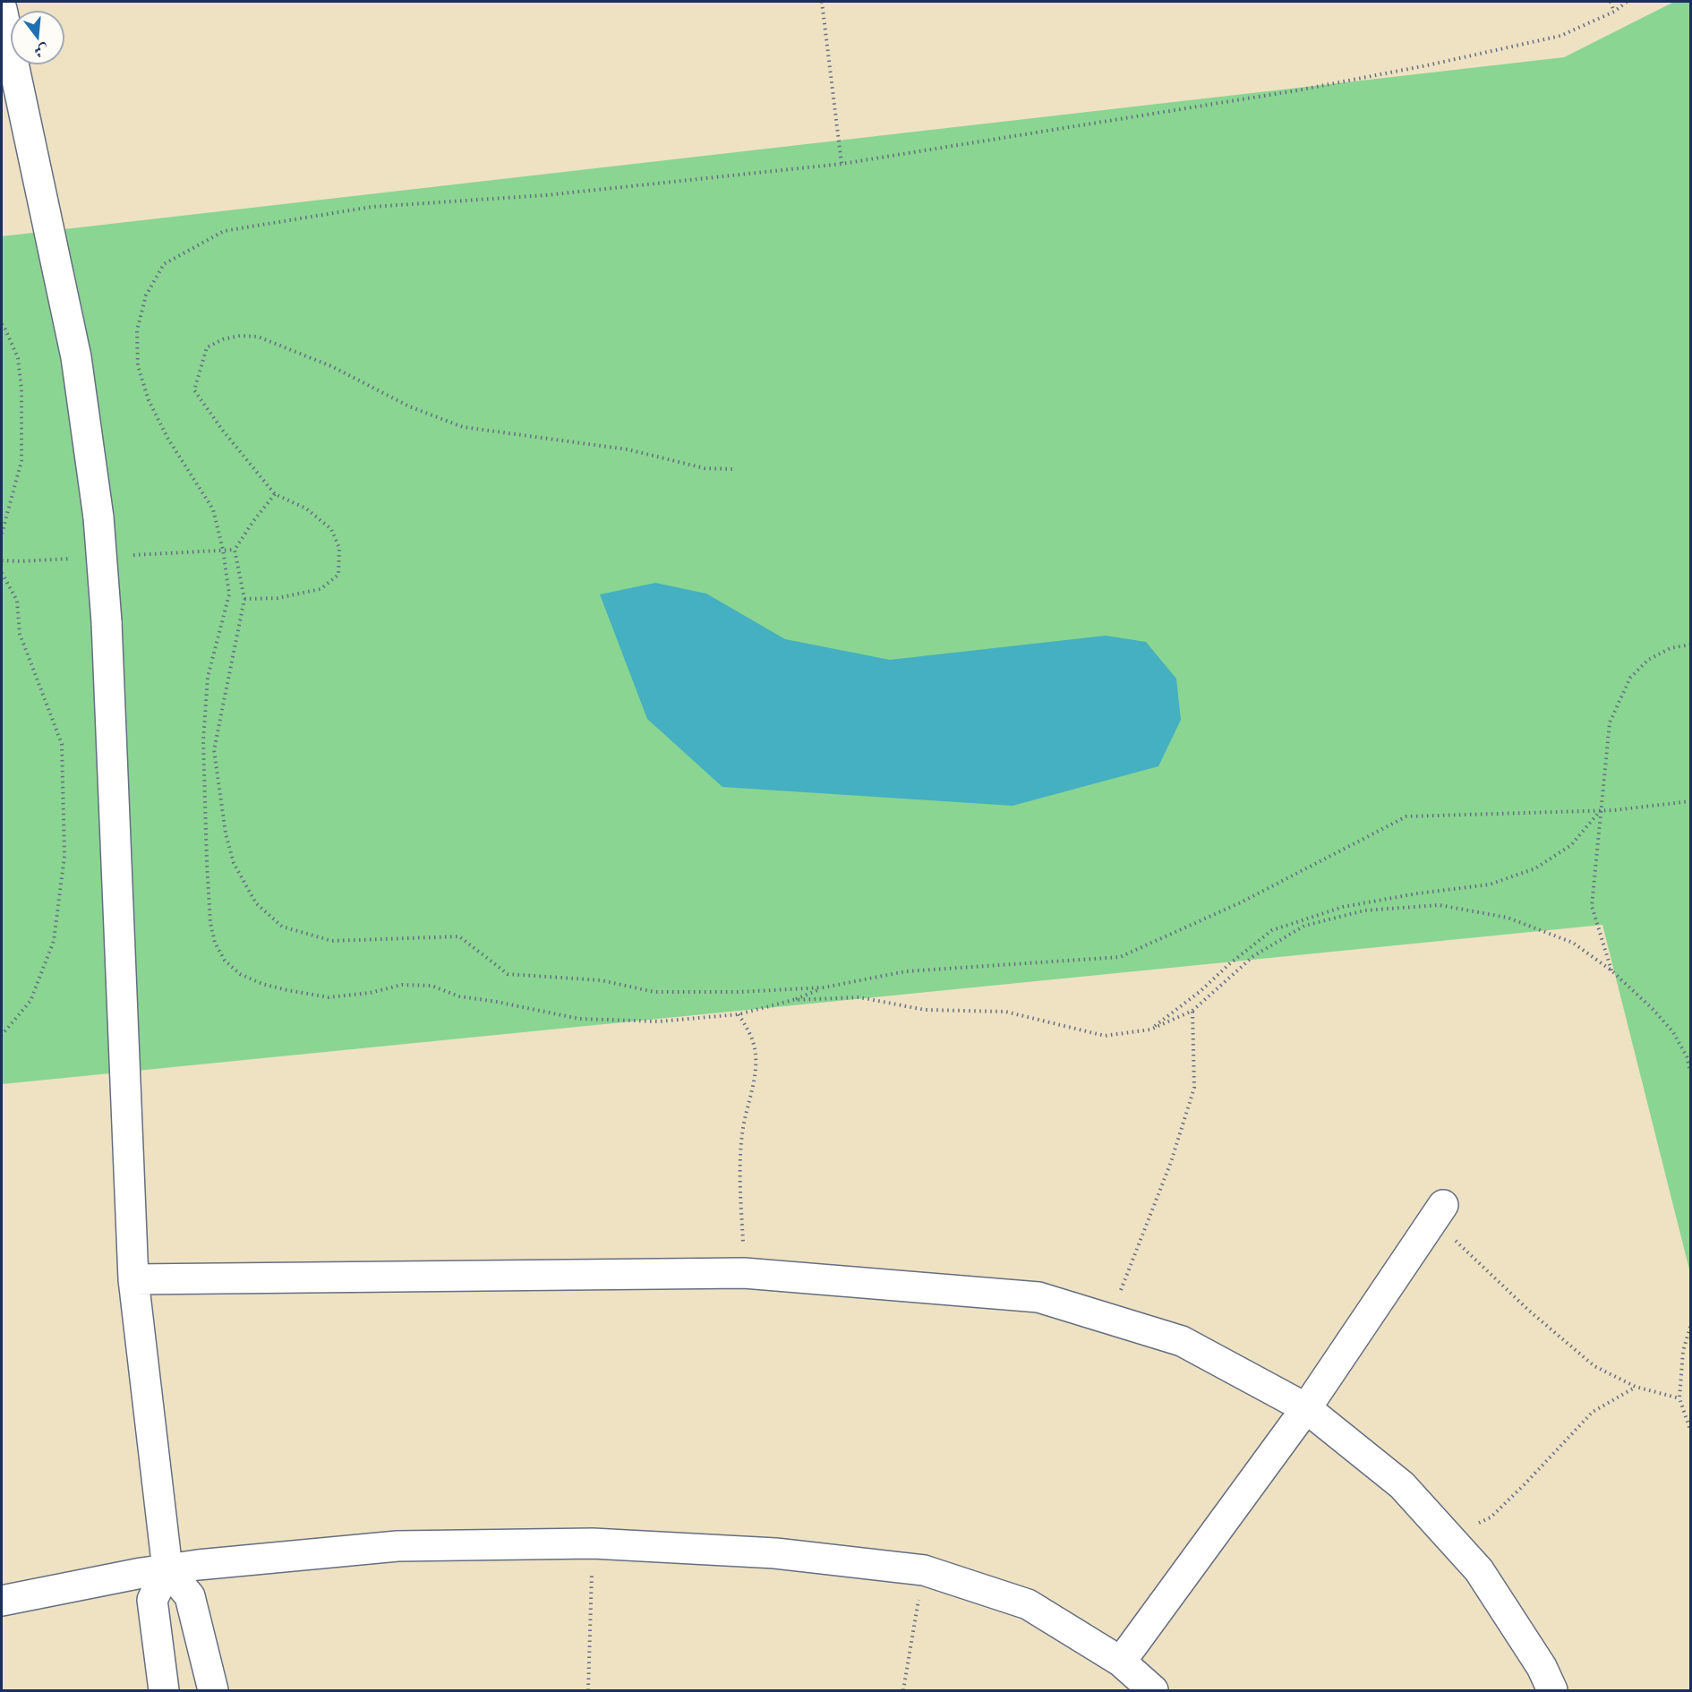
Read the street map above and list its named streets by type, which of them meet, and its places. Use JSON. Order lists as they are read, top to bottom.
{
  "north": "bottom"
}
